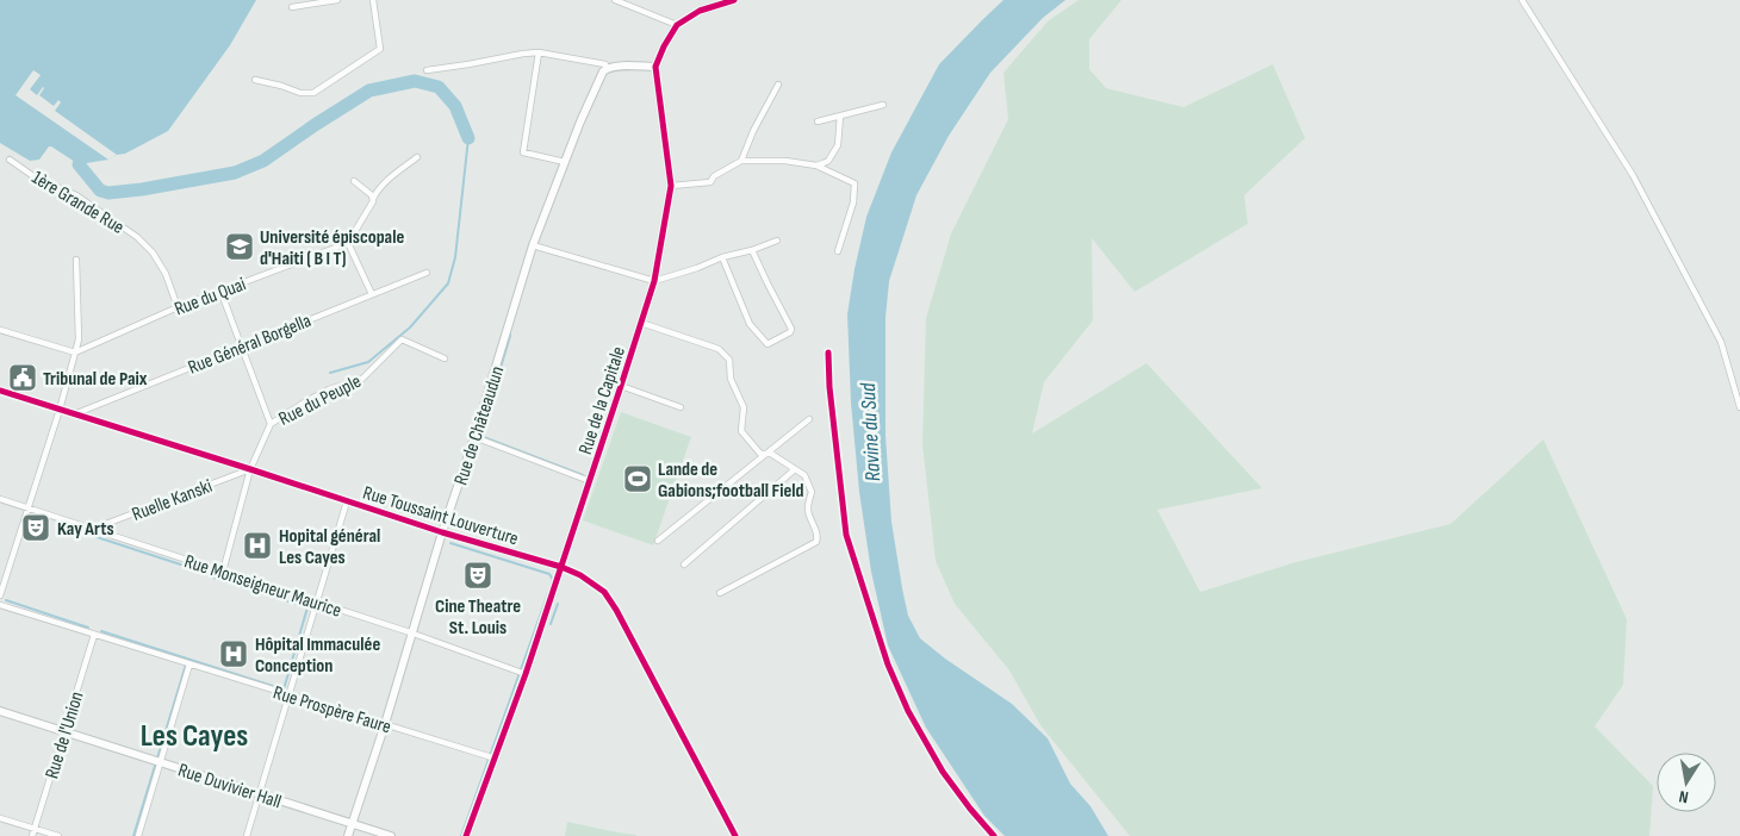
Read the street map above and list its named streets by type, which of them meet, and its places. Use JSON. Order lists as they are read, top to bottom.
{
  "streets": {
    "street": [
      "1ère Grande Rue",
      "Rue du Quai",
      "Rue Général Borgella",
      "Rue du Peuple",
      "Rue de la Capitale",
      "Rue de Châteaudun",
      "Ruelle Kanski",
      "Rue Toussaint Louverture",
      "Rue Monseigneur Maurice",
      "Rue Prospère Faure",
      "Rue de l'Union",
      "Rue Duvivier Hall"
    ]
  },
  "crossings": [
    ["1ère Grande Rue", "Rue du Quai"],
    ["Rue Général Borgella", "Rue Toussaint Louverture"],
    ["Rue du Peuple", "Ruelle Kanski"],
    ["Rue du Peuple", "Rue Toussaint Louverture"],
    ["Rue du Peuple", "Rue Monseigneur Maurice"],
    ["Rue de la Capitale", "Rue Toussaint Louverture"],
    ["Rue de la Capitale", "Rue Monseigneur Maurice"],
    ["Rue de la Capitale", "Rue Prospère Faure"],
    ["Rue de Châteaudun", "Rue Toussaint Louverture"],
    ["Rue de Châteaudun", "Rue Monseigneur Maurice"],
    ["Rue de Châteaudun", "Rue Prospère Faure"],
    ["Rue de Châteaudun", "Rue Duvivier Hall"],
    ["Ruelle Kanski", "Rue Toussaint Louverture"],
    ["Ruelle Kanski", "Rue Monseigneur Maurice"],
    ["Rue Prospère Faure", "Rue de l'Union"],
    ["Rue de l'Union", "Rue Duvivier Hall"]
  ],
  "districts": ["Les Cayes"],
  "water": ["Ravine du Sud"],
  "places": {
    "school or university": ["Université épiscopale d'Haiti ( B I T)"],
    "public building": ["Tribunal de Paix"],
    "sports": ["Lande de Gabions;football Field"],
    "theatre": ["Kay Arts", "Cine Theatre St. Louis"],
    "hospital": ["Hopital général Les Cayes", "Hôpital Immaculée Conception"]
  },
  "north": "bottom"
}
